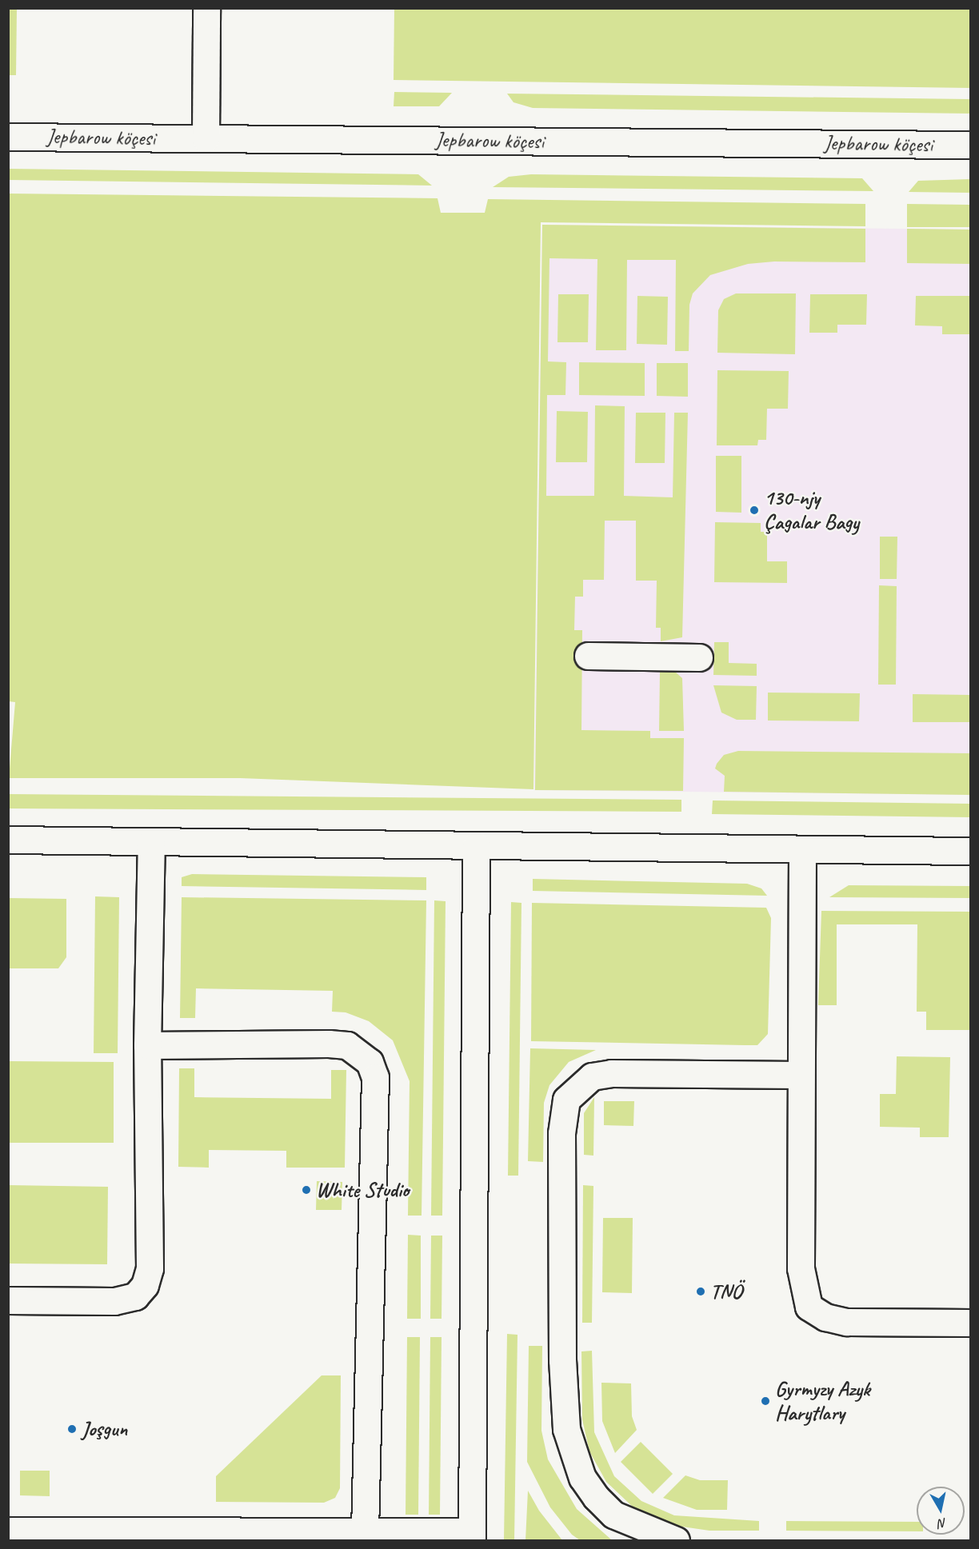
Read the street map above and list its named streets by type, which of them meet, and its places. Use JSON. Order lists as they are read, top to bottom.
{
  "streets": {
    "street": ["Jepbarow köçesi"]
  },
  "places": [
    "130-njy Çagalar Bagy",
    "White Studio",
    "TNÖ",
    "Gyrmyzy Azyk Harytlary",
    "Joşgun"
  ],
  "north": "bottom"
}
